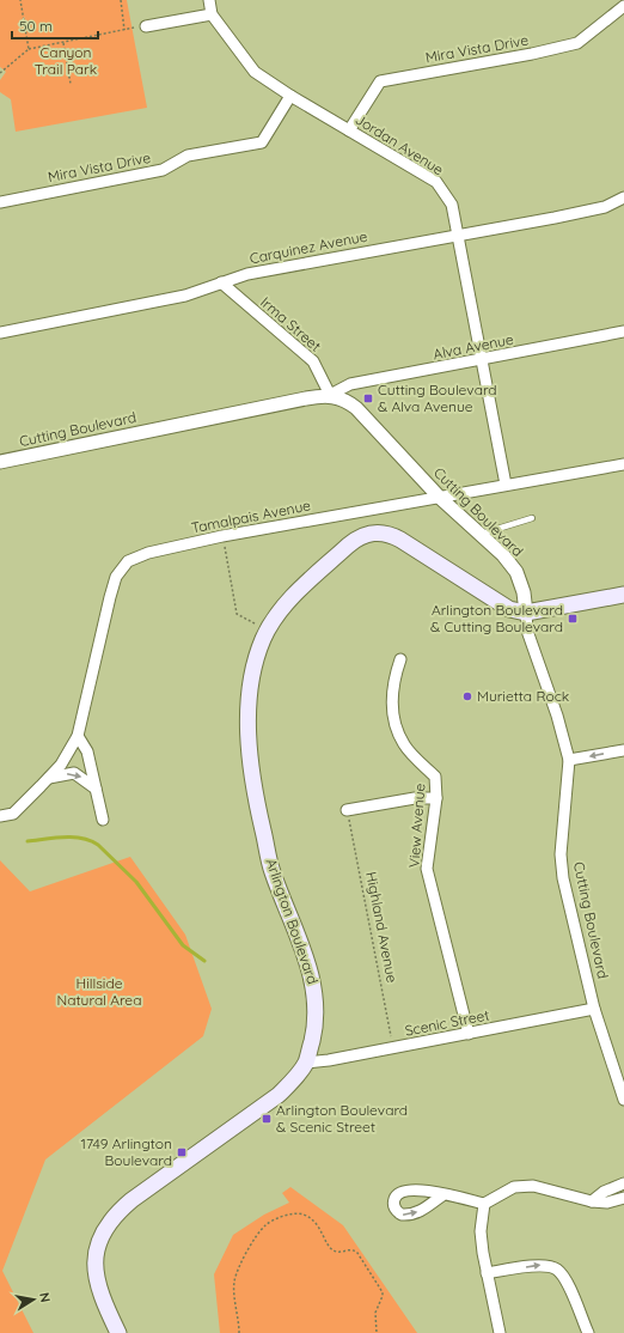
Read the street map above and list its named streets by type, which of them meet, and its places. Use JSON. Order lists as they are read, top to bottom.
{
  "streets": {
    "main road": ["Arlington Boulevard"],
    "street": [
      "Mira Vista Drive",
      "Jordan Avenue",
      "Carquinez Avenue",
      "Irma Street",
      "Alva Avenue",
      "Cutting Boulevard",
      "Tamalpais Avenue",
      "View Avenue",
      "Scenic Street"
    ],
    "path": ["Highland Avenue"]
  },
  "crossings": [
    ["Mira Vista Drive", "Jordan Avenue"],
    ["Jordan Avenue", "Carquinez Avenue"],
    ["Jordan Avenue", "Alva Avenue"],
    ["Jordan Avenue", "Tamalpais Avenue"],
    ["Carquinez Avenue", "Irma Street"],
    ["Irma Street", "Alva Avenue"],
    ["Irma Street", "Cutting Boulevard"],
    ["Alva Avenue", "Cutting Boulevard"],
    ["Cutting Boulevard", "Tamalpais Avenue"],
    ["Cutting Boulevard", "Arlington Boulevard"],
    ["Cutting Boulevard", "Scenic Street"],
    ["View Avenue", "Scenic Street"],
    ["Arlington Boulevard", "Scenic Street"],
    ["Highland Avenue", "Scenic Street"]
  ],
  "parks": ["Canyon Trail Park", "Hillside Natural Area"],
  "places": {
    "transit": [
      "Cutting Boulevard & Alva Avenue",
      "Arlington Boulevard & Cutting Boulevard",
      "Arlington Boulevard & Scenic Street",
      "1749 Arlington Boulevard"
    ],
    "other": ["Murietta Rock"]
  },
  "scale_bar": "50 m",
  "north": "right"
}
